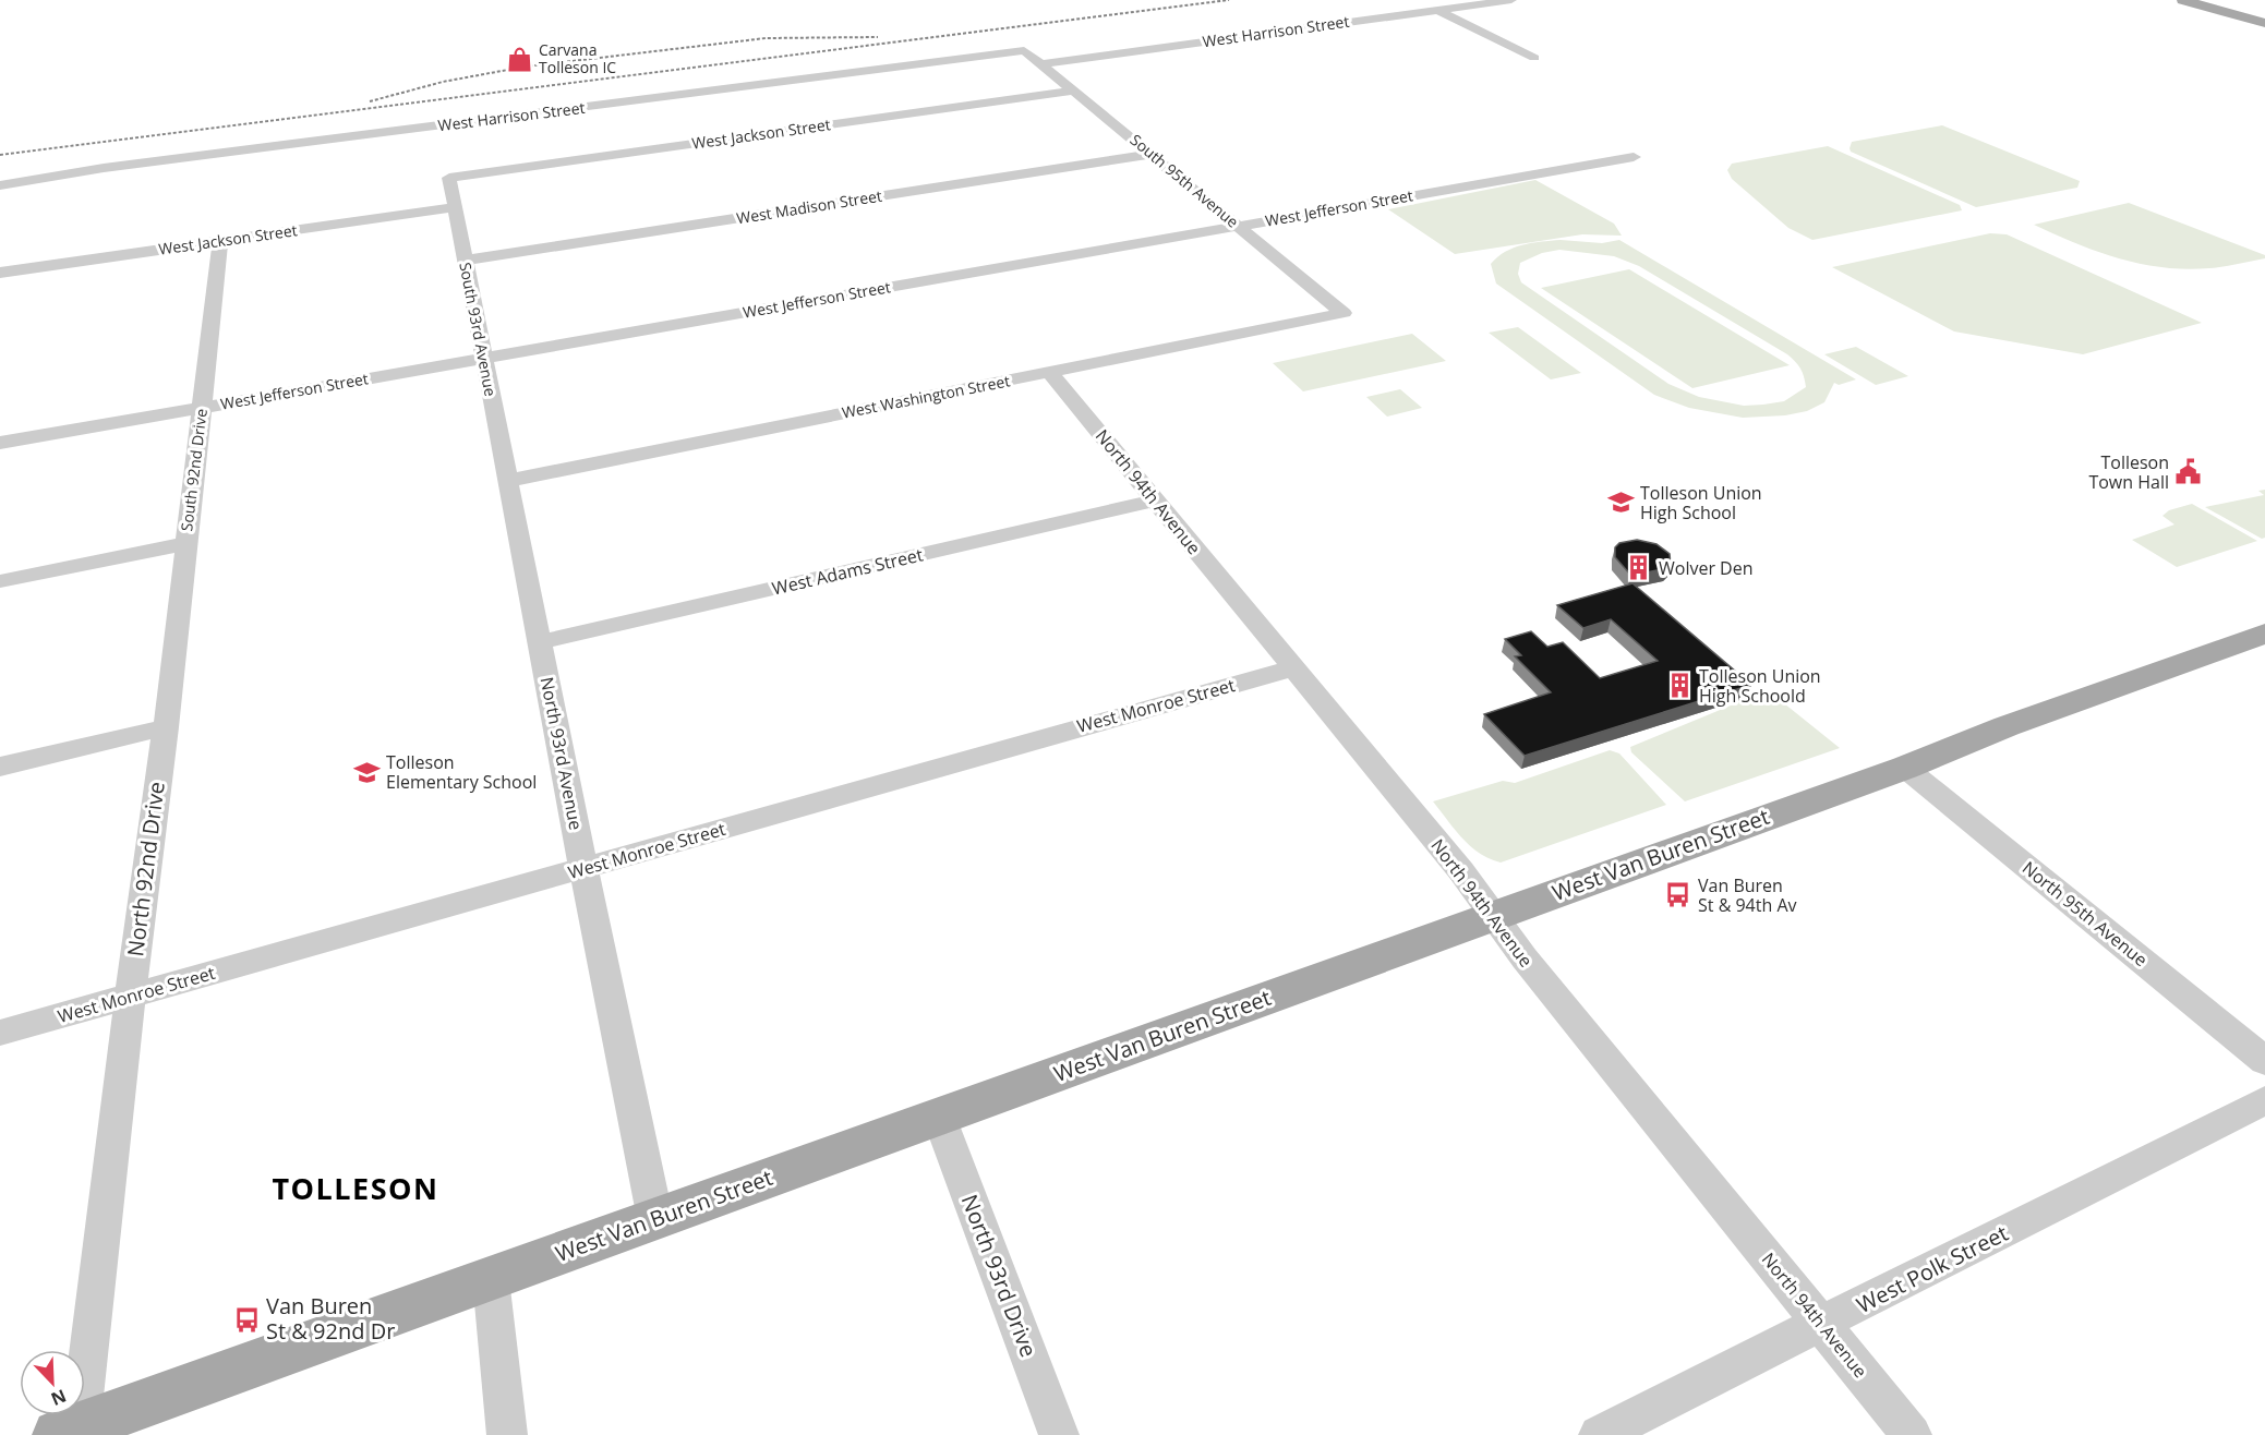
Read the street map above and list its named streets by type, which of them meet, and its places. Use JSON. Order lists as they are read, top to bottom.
{
  "streets": {
    "main road": ["West Van Buren Street"],
    "street": [
      "West Harrison Street",
      "West Jackson Street",
      "South 95th Avenue",
      "West Madison Street",
      "West Jefferson Street",
      "South 93rd Avenue",
      "West Washington Street",
      "South 92nd Drive",
      "North 94th Avenue",
      "West Adams Street",
      "West Monroe Street",
      "North 93rd Avenue",
      "North 92nd Drive",
      "North 95th Avenue",
      "West Polk Street",
      "North 93rd Drive"
    ]
  },
  "crossings": [
    ["West Harrison Street", "South 95th Avenue"],
    ["West Jackson Street", "South 95th Avenue"],
    ["West Jackson Street", "South 93rd Avenue"],
    ["West Jackson Street", "South 92nd Drive"],
    ["South 95th Avenue", "West Madison Street"],
    ["South 95th Avenue", "West Jefferson Street"],
    ["South 95th Avenue", "West Washington Street"],
    ["West Madison Street", "South 93rd Avenue"],
    ["West Jefferson Street", "South 93rd Avenue"],
    ["West Jefferson Street", "South 92nd Drive"],
    ["South 93rd Avenue", "West Washington Street"],
    ["South 93rd Avenue", "North 93rd Avenue"],
    ["West Washington Street", "North 94th Avenue"],
    ["West Washington Street", "North 93rd Avenue"],
    ["South 92nd Drive", "North 92nd Drive"],
    ["North 94th Avenue", "West Adams Street"],
    ["North 94th Avenue", "West Monroe Street"],
    ["North 94th Avenue", "West Van Buren Street"],
    ["North 94th Avenue", "West Polk Street"],
    ["West Adams Street", "North 93rd Avenue"],
    ["West Monroe Street", "North 93rd Avenue"],
    ["West Monroe Street", "North 92nd Drive"],
    ["North 93rd Avenue", "West Van Buren Street"],
    ["West Van Buren Street", "North 92nd Drive"],
    ["West Van Buren Street", "North 95th Avenue"],
    ["West Van Buren Street", "North 93rd Drive"]
  ],
  "districts": ["TOLLESON"],
  "places": {
    "shop": ["Carvana Tolleson IC"],
    "public building": ["Tolleson Town Hall"],
    "school or university": ["Tolleson Union High School", "Tolleson Elementary School"],
    "building": ["Wolver Den", "Tolleson Union High Schoold"],
    "bus stop": ["Van Buren St & 94th Av", "Van Buren St & 92nd Dr"]
  },
  "north": "bottom right"
}
